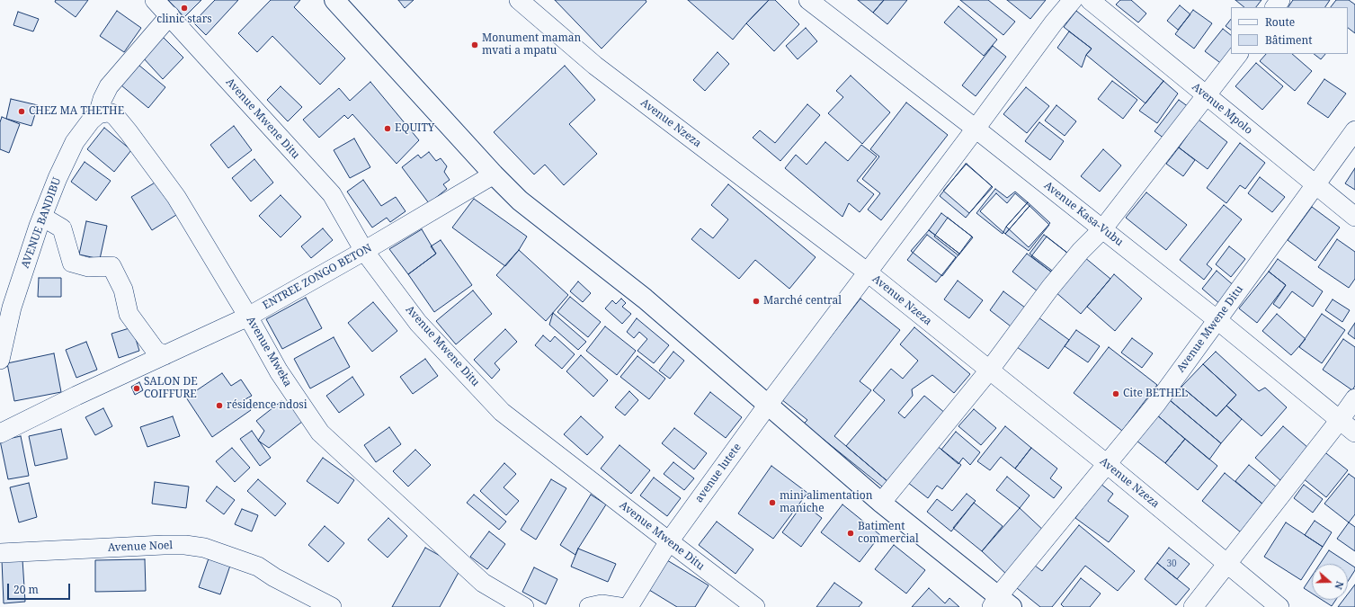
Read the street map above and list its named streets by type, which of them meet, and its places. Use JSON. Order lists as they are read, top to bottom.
{
  "streets": {
    "street": [
      "Avenue Mpolo",
      "Avenue Mwene Ditu",
      "Avenue Nzeza",
      "Avenue Kasa-Vubu",
      "AVENUE BANDIBU",
      "ENTREE ZONGO BETON",
      "Avenue Mweka",
      "avenue lutete",
      "Avenue Noel"
    ]
  },
  "crossings": [
    ["Avenue Mpolo", "Avenue Mwene Ditu"],
    ["Avenue Mwene Ditu", "Avenue Nzeza"],
    ["Avenue Mwene Ditu", "Avenue Kasa-Vubu"],
    ["Avenue Mwene Ditu", "ENTREE ZONGO BETON"],
    ["Avenue Mwene Ditu", "avenue lutete"],
    ["Avenue Nzeza", "avenue lutete"],
    ["Avenue Kasa-Vubu", "avenue lutete"],
    ["AVENUE BANDIBU", "Avenue Mweka"],
    ["ENTREE ZONGO BETON", "Avenue Mweka"]
  ],
  "places": [
    "clinic stars",
    "Monument maman mvati a mpatu",
    "CHEZ MA THETHE",
    "EQUITY",
    "Marché central",
    "SALON DE COIFFURE",
    "Cite BETHEL",
    "résidence ndosi",
    "mini alimentation maniche",
    "Batiment commercial"
  ],
  "house_numbers": ["30"],
  "legend": ["Route", "Bâtiment"],
  "scale_bar": "20 m",
  "north": "right"
}
